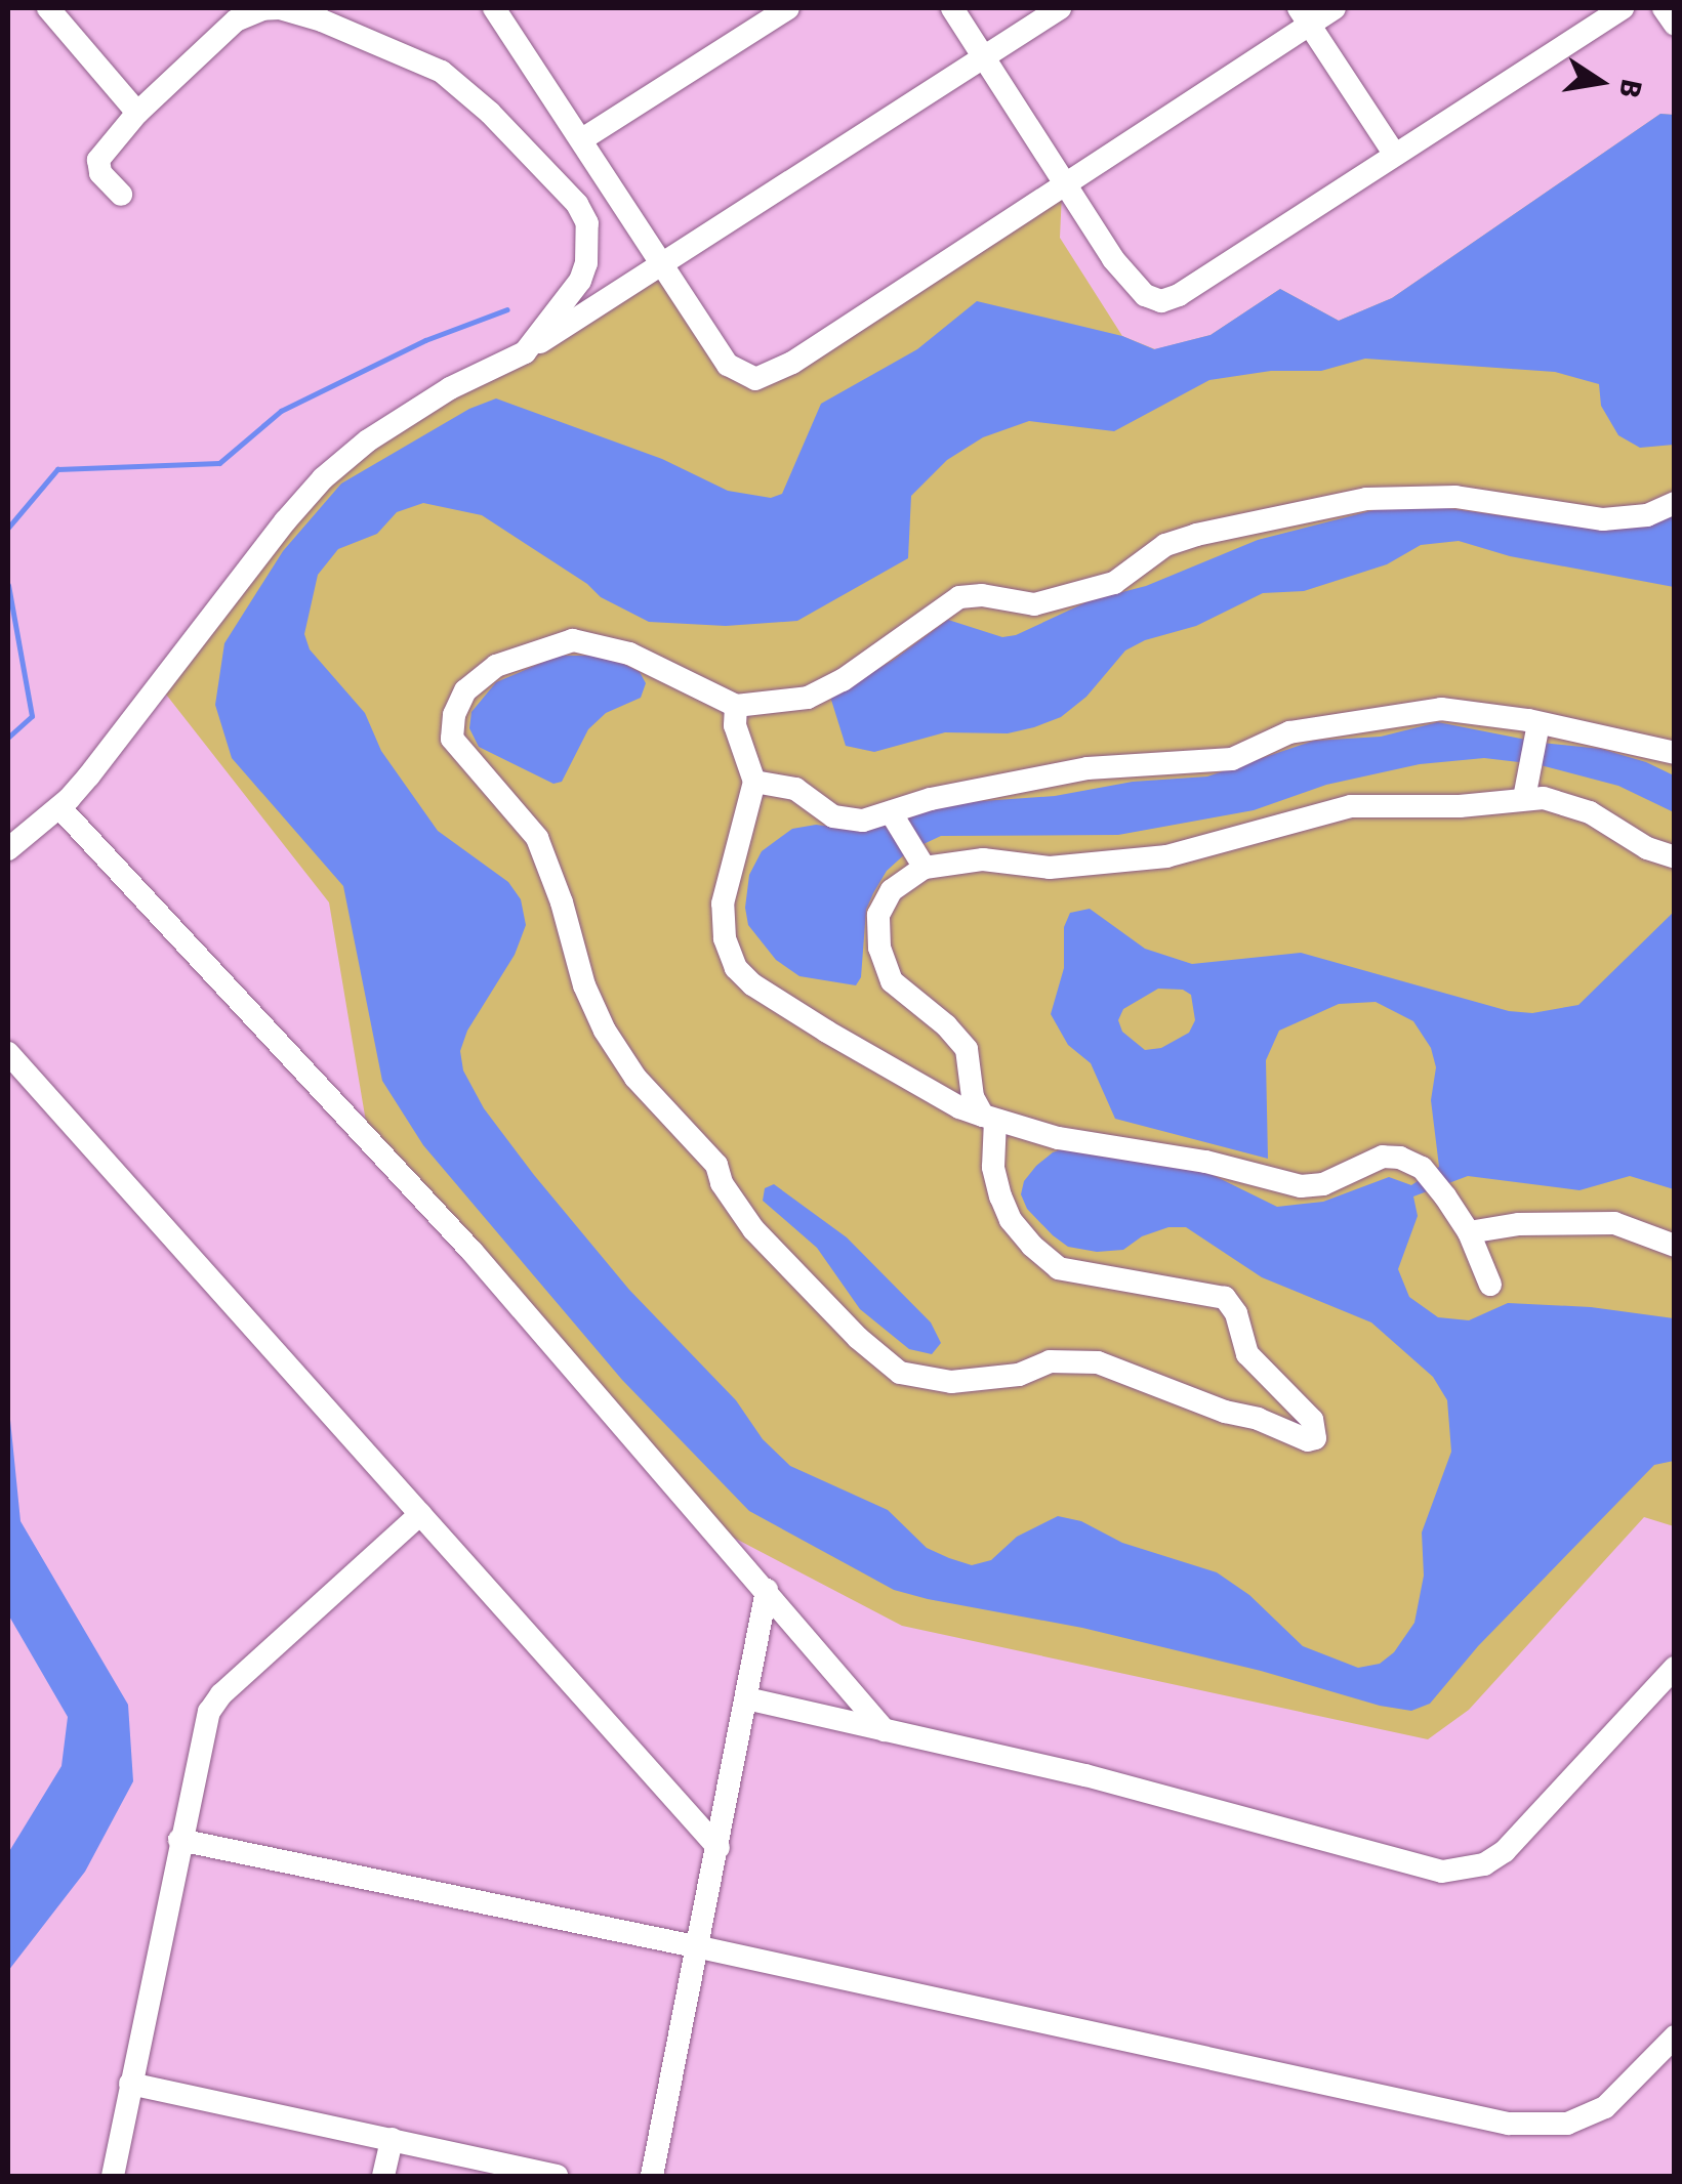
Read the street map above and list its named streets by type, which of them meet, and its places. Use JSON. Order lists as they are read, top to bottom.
{
  "north": "right"
}
